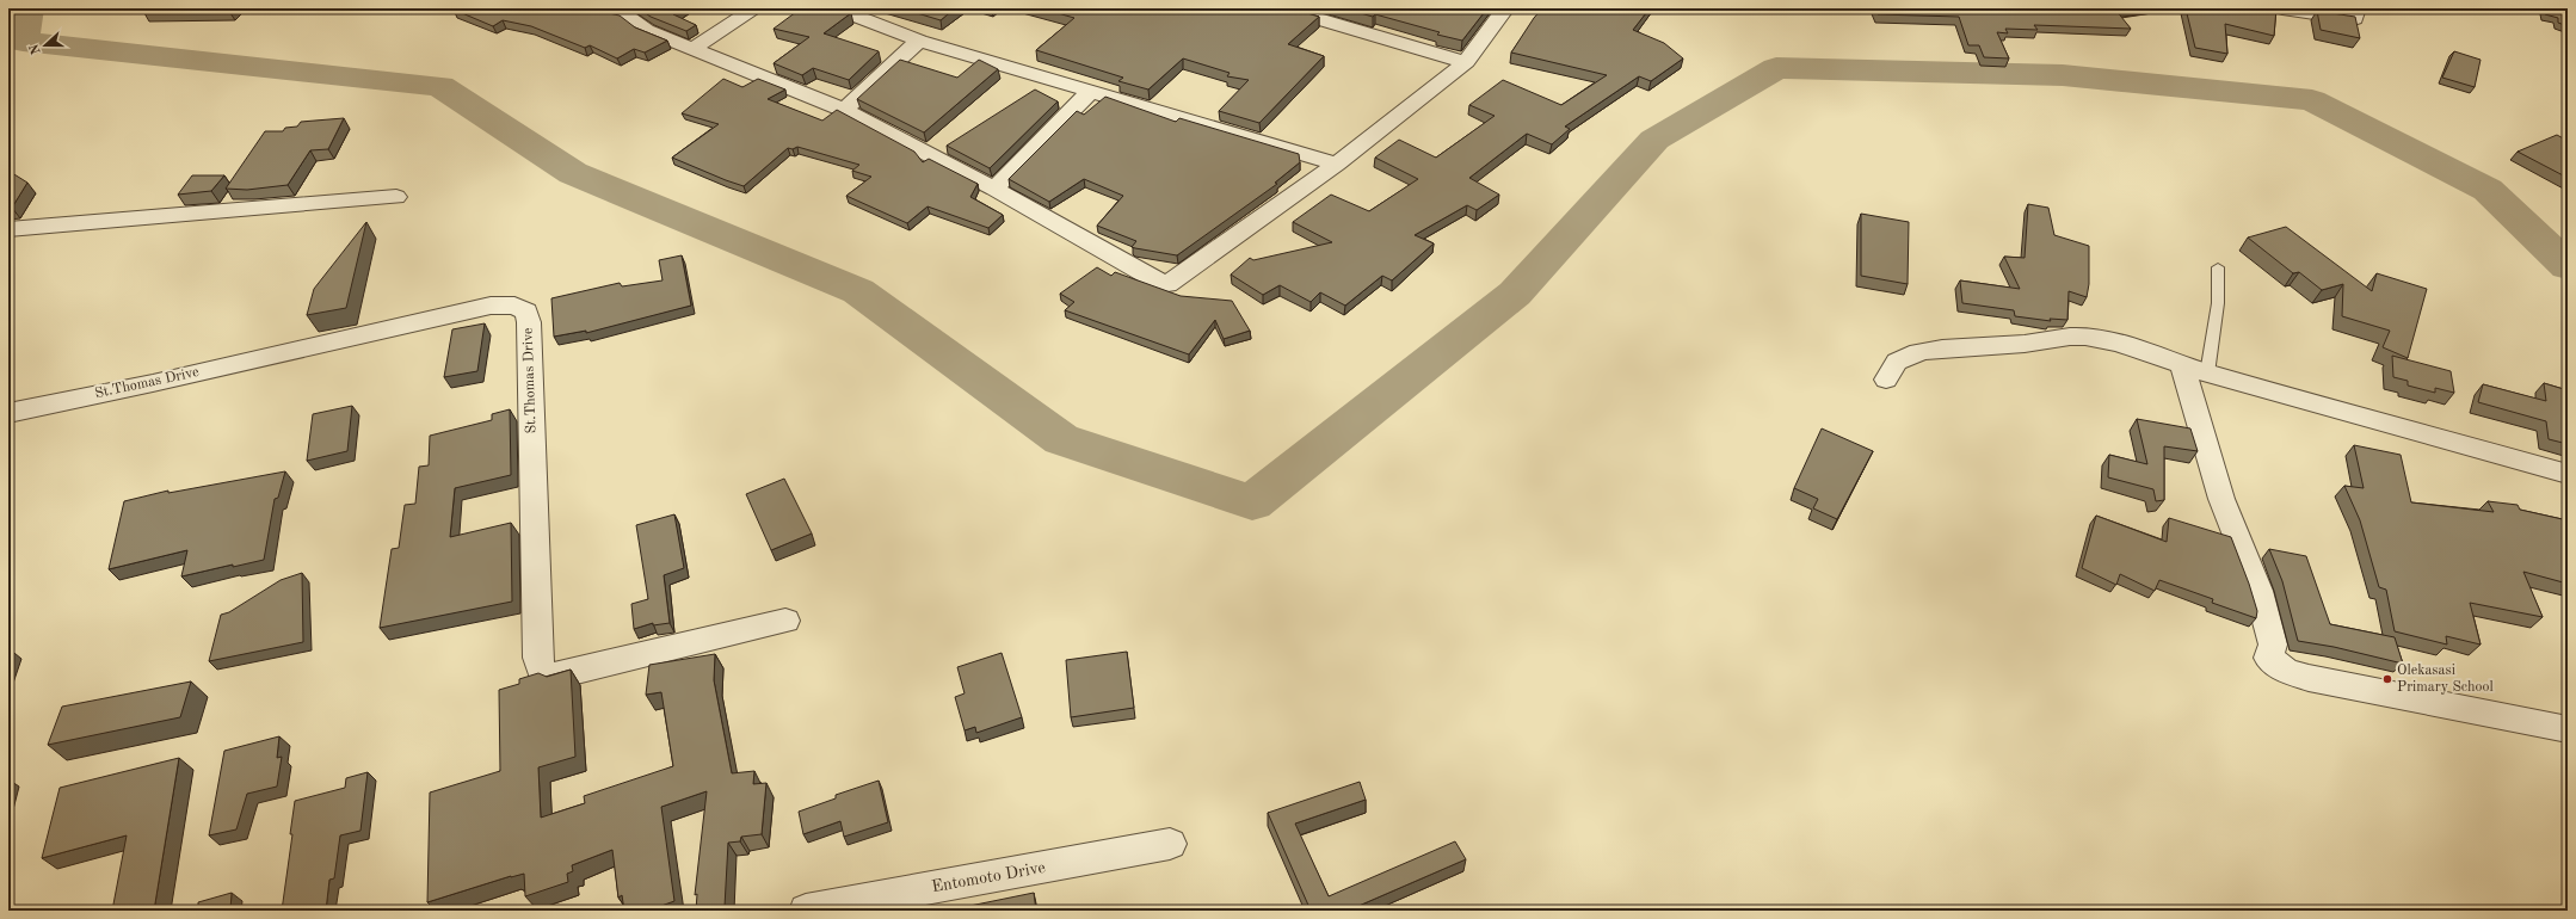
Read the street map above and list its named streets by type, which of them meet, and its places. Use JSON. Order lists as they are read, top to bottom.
{
  "streets": {
    "street": ["St.Thomas Drive", "Entomoto Drive"]
  },
  "places": ["Olekasasi Primary School"],
  "north": "left"
}
